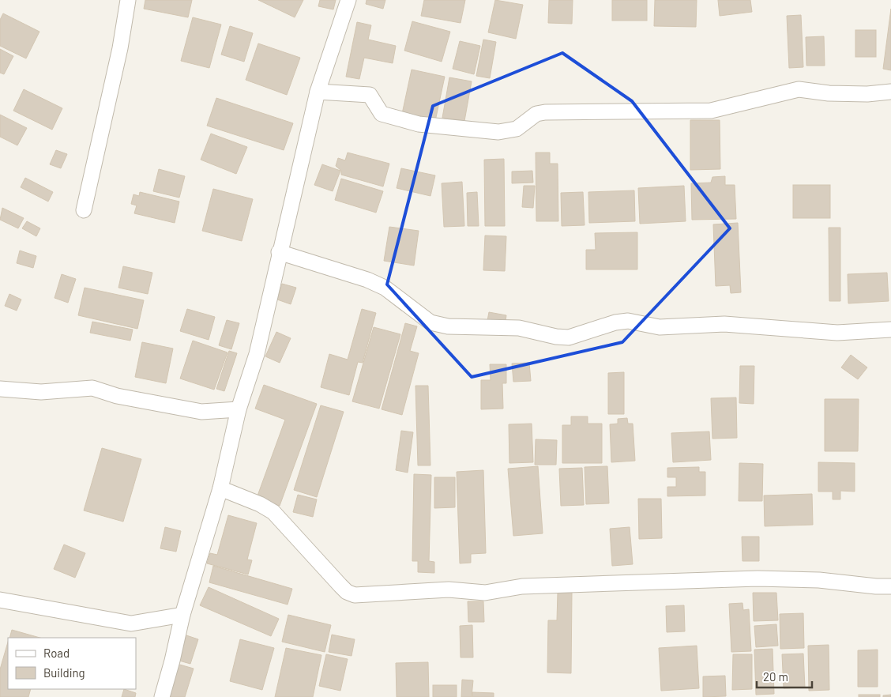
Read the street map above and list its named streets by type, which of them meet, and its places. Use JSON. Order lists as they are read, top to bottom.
{
  "legend": ["Road", "Building"],
  "scale_bar": "20 m"
}
